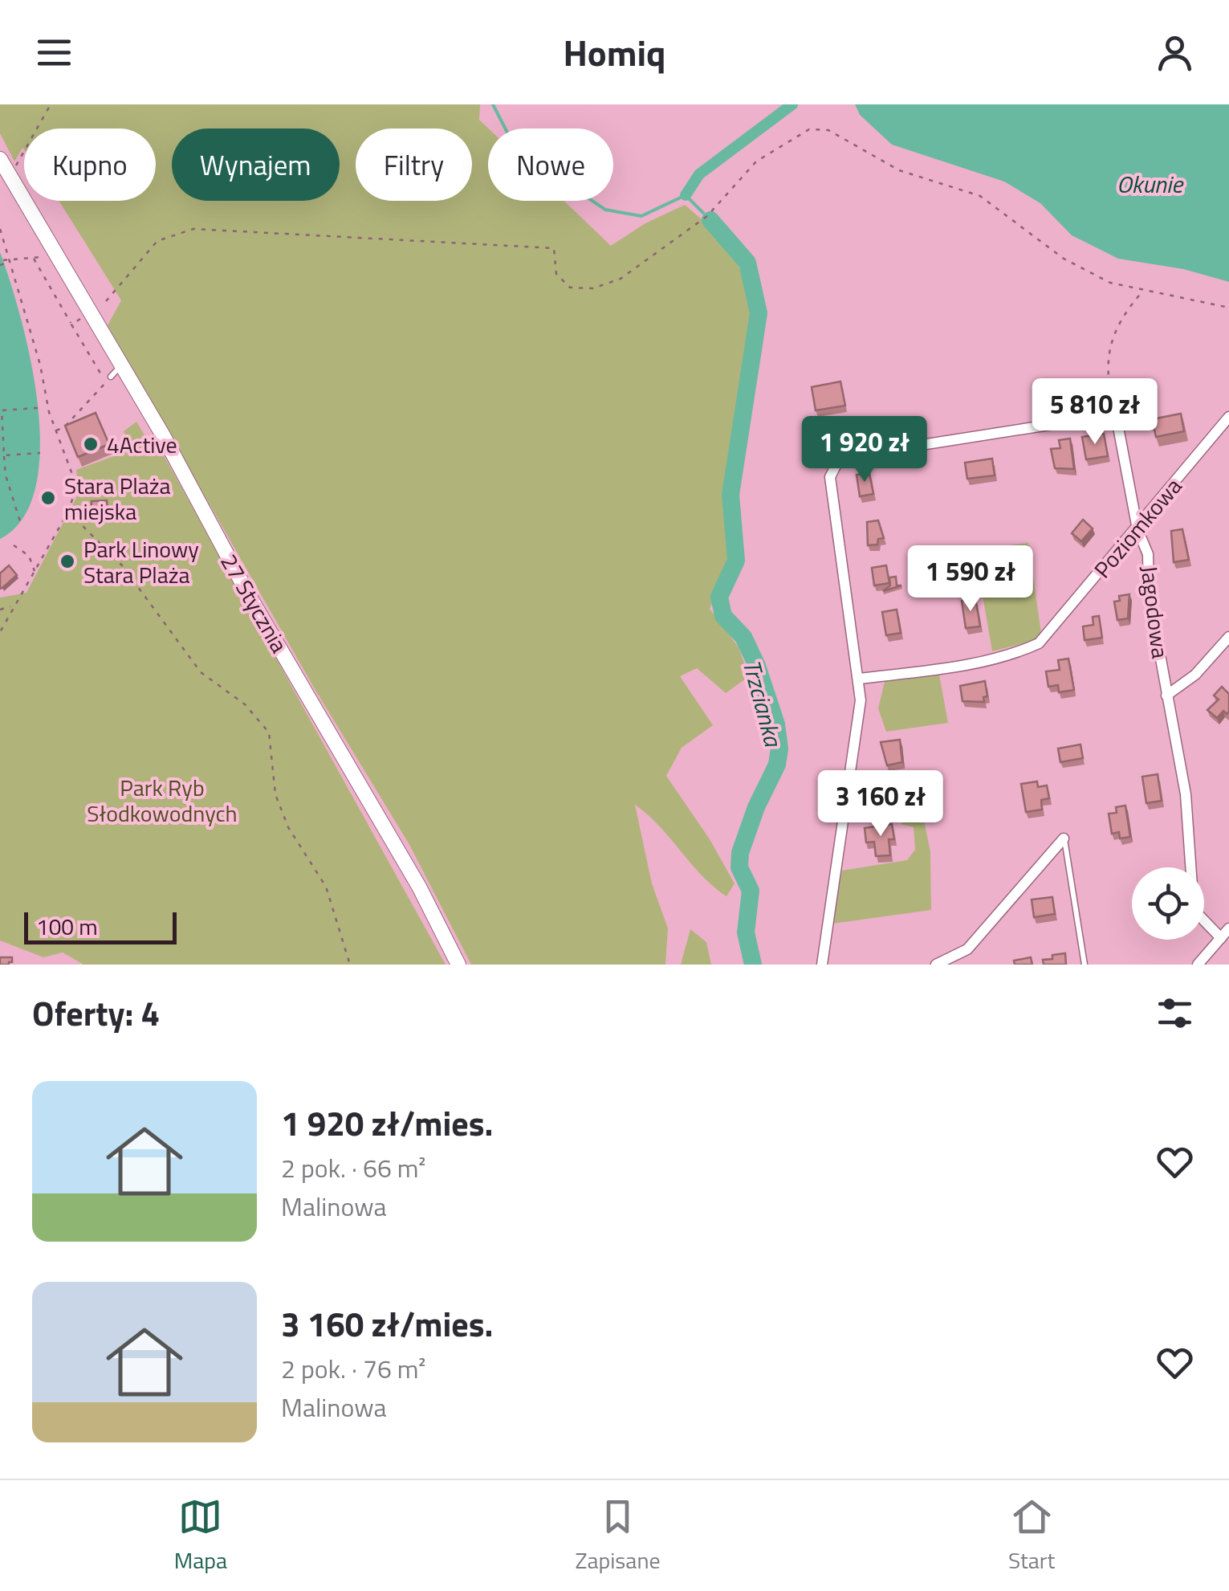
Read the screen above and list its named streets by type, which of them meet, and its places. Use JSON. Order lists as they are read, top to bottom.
{
  "streets": {
    "main road": ["27 Stycznia"],
    "street": ["Poziomkowa", "Jagodowa"]
  },
  "crossings": [
    ["Poziomkowa", "Jagodowa"]
  ],
  "water": ["Okunie", "Trzcianka"],
  "parks": ["Park Ryb Słodkowodnych"],
  "places": ["4Active", "Stara Plaża miejska", "Park Linowy Stara Plaża"],
  "scale_bar": "100 m",
  "page": {
    "header": "Homiq",
    "chip": [
      "Kupno",
      "Wynajem",
      "Filtry",
      "Nowe"
    ],
    "price": [
      "5 810 zł",
      "1 920 zł",
      "1 590 zł",
      "3 160 zł"
    ],
    "scale": "100 m",
    "heading": "Oferty: 4",
    "list": [
      {
        "name": "1 920 zł/mies.",
        "note": "2 pok. · 66 m² · Malinowa"
      },
      {
        "name": "3 160 zł/mies.",
        "note": "2 pok. · 76 m² · Malinowa"
      }
    ],
    "tabs": ["Mapa", "Zapisane", "Start"]
  }
}
